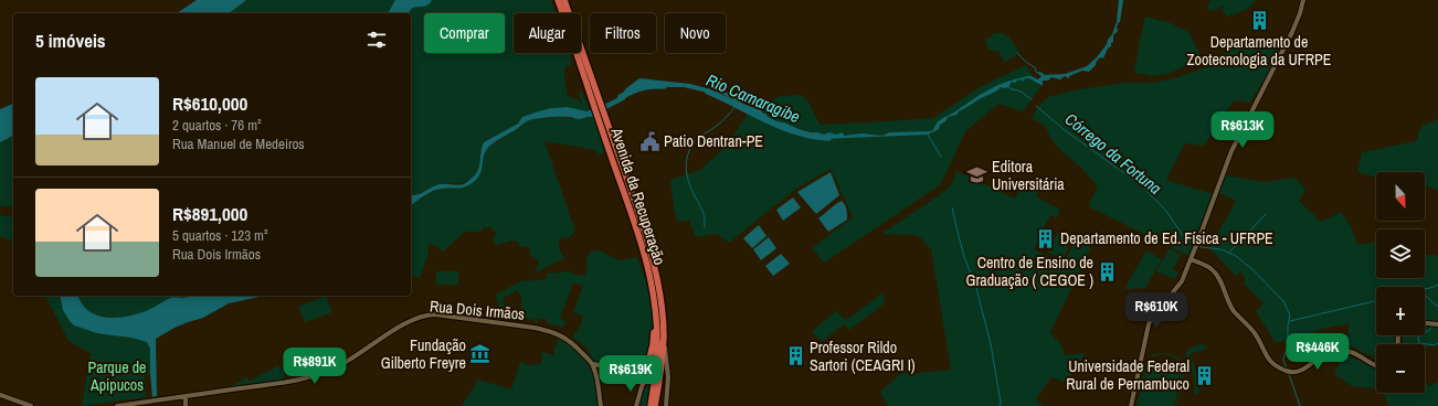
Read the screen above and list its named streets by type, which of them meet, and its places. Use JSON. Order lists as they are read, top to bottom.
{
  "streets": {
    "highway": ["Avenida da Recuperação"],
    "main road": ["Rua Dois Irmãos"]
  },
  "water": ["Rio Camaragibe", "Córrego da Fortuna"],
  "parks": ["Parque de Apipucos"],
  "places": {
    "building": [
      "Departamento de Zootecnologia da UFRPE",
      "Departamento de Ed. Física - UFRPE",
      "Centro de Ensino de Graduação ( CEGOE )",
      "Professor Rildo Sartori (CEAGRI I)",
      "Universidade Federal Rural de Pernambuco"
    ],
    "public building": ["Patio Dentran-PE"],
    "school or university": ["Editora Universitária"],
    "museum": ["Fundação Gilberto Freyre"]
  },
  "north": "bottom",
  "page": {
    "chip": [
      "Comprar",
      "Alugar",
      "Filtros",
      "Novo"
    ],
    "heading": "5 imóveis",
    "list": [
      {
        "name": "R$610,000",
        "note": "2 quartos · 76 m² · Rua Manuel de Medeiros"
      },
      {
        "name": "R$891,000",
        "note": "5 quartos · 123 m² · Rua Dois Irmãos"
      }
    ],
    "price": [
      "R$613K",
      "R$610K",
      "R$446K",
      "R$891K",
      "R$619K"
    ],
    "map_buttons": ["+", "−"]
  }
}
